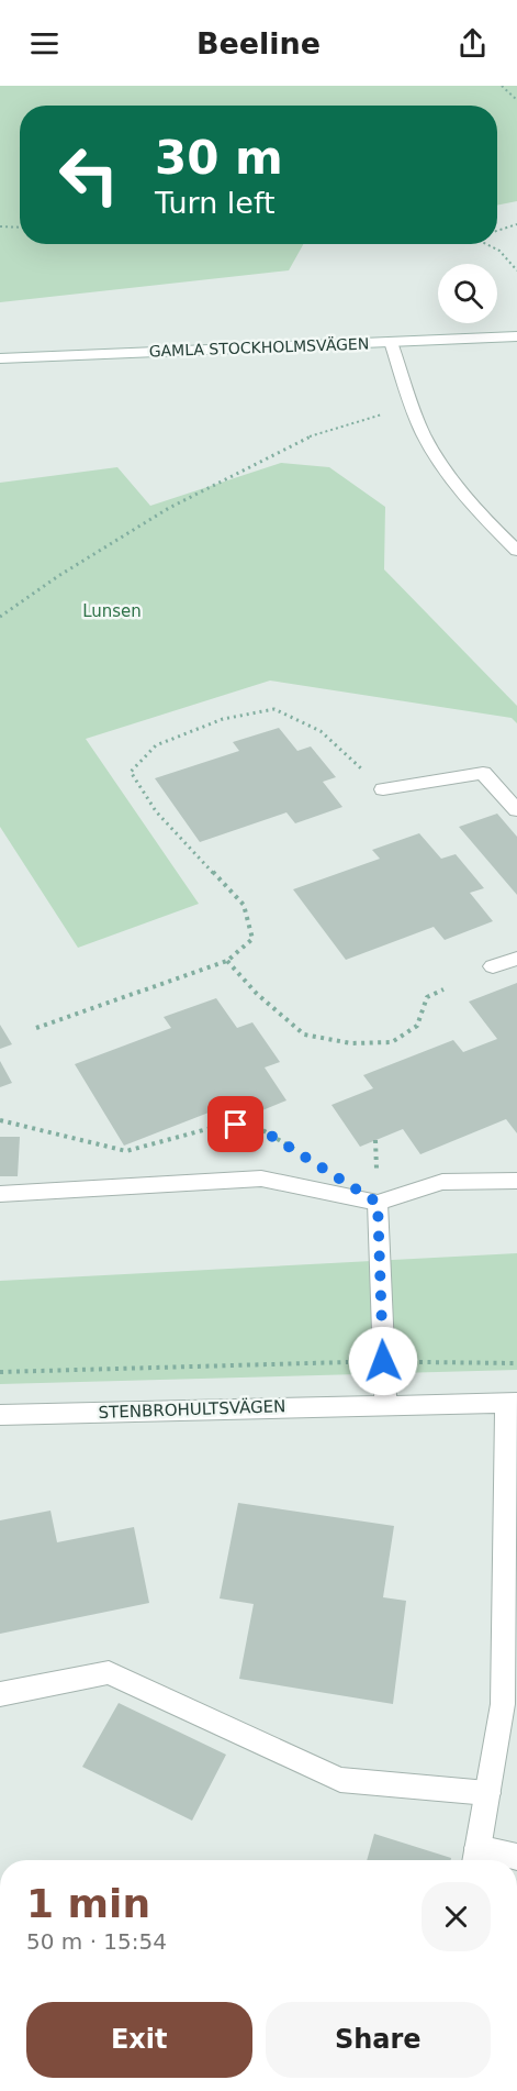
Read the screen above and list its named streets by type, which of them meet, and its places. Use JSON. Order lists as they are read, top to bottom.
{
  "streets": {
    "street": ["GAMLA STOCKHOLMSVÄGEN", "STENBROHULTSVÄGEN"]
  },
  "parks": ["Lunsen"],
  "page": {
    "header": "Beeline",
    "turn": ["30 m", "Turn left"],
    "heading": ["1 min", "50 m · 15:54"],
    "buttons": ["Exit", "Share"]
  }
}
